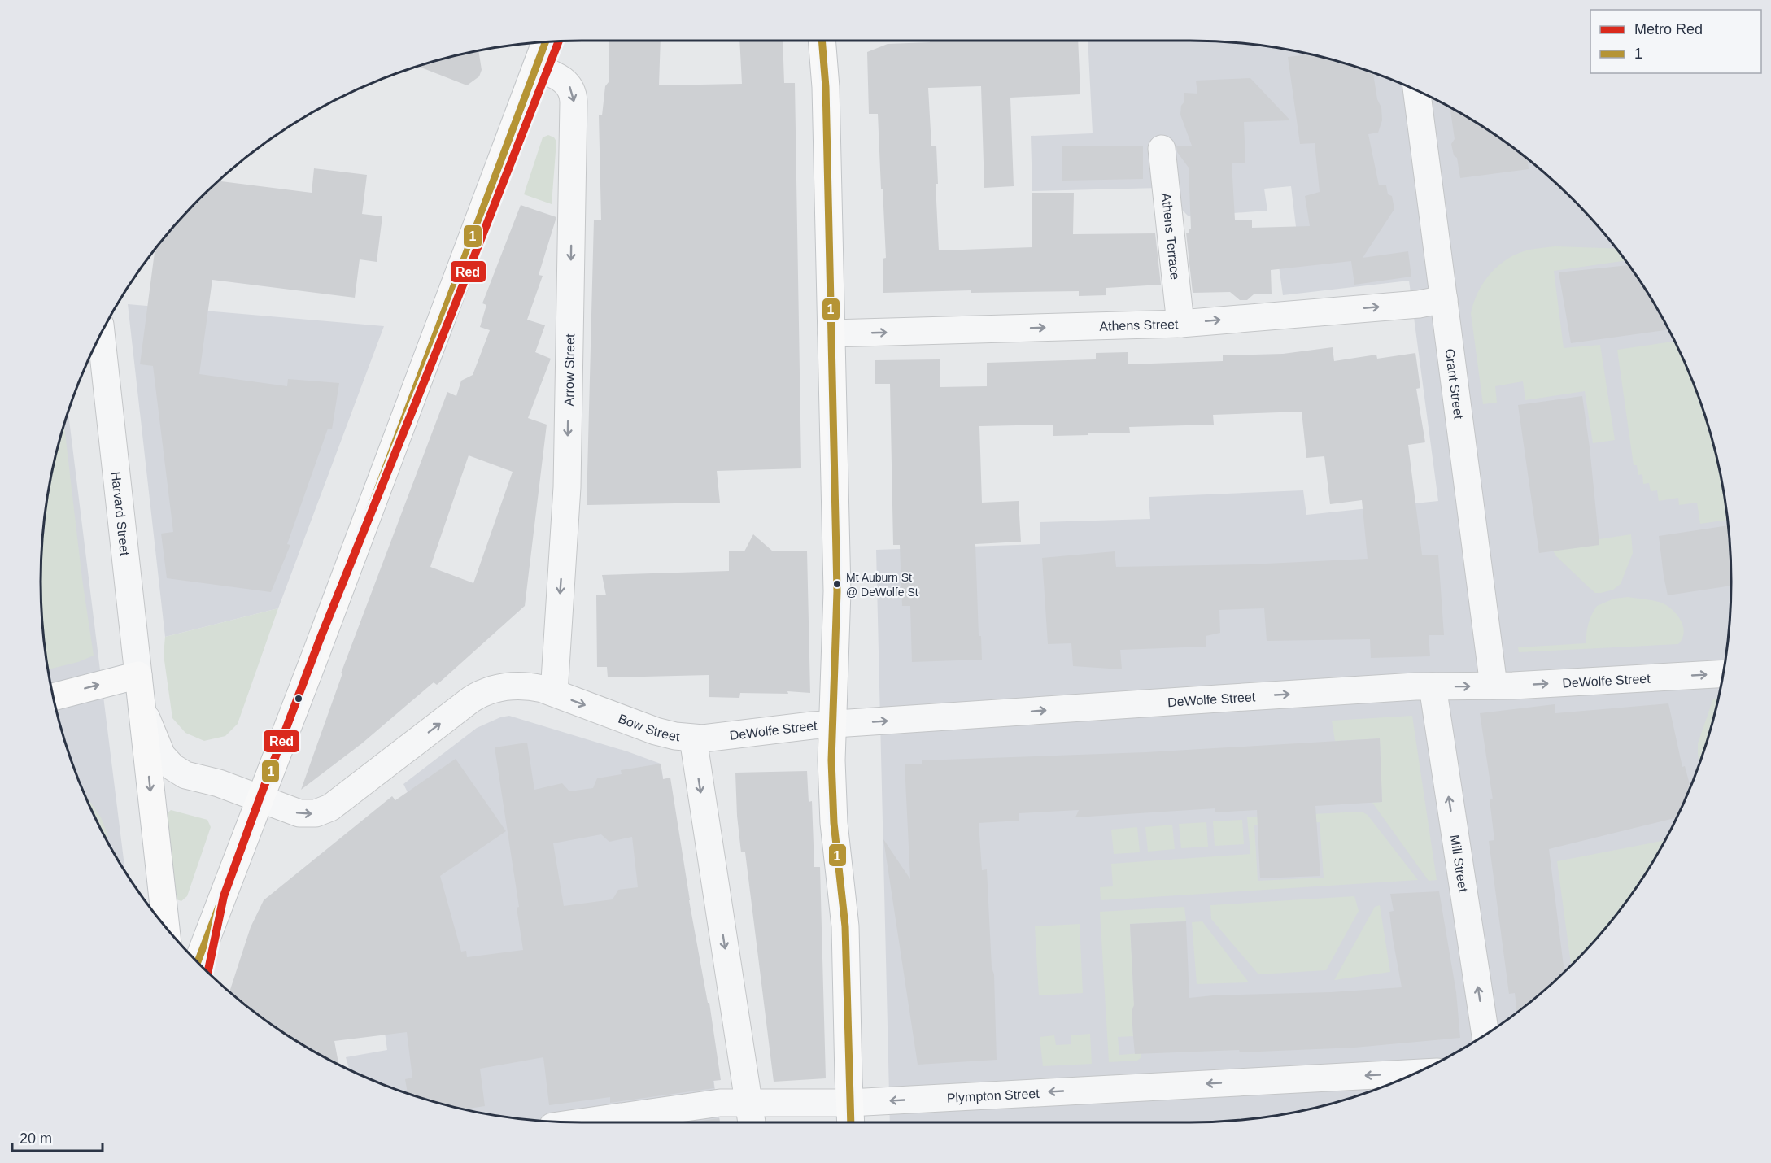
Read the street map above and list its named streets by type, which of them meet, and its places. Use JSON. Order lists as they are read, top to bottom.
{
  "streets": {
    "main road": ["Harvard Street"],
    "street": [
      "Athens Terrace",
      "Athens Street",
      "Arrow Street",
      "Grant Street",
      "DeWolfe Street",
      "Bow Street",
      "Mill Street",
      "Plympton Street"
    ]
  },
  "crossings": [
    ["Athens Terrace", "Athens Street"],
    ["Athens Street", "Grant Street"],
    ["Arrow Street", "Bow Street"],
    ["Grant Street", "DeWolfe Street"],
    ["Harvard Street", "Bow Street"],
    ["DeWolfe Street", "Bow Street"],
    ["DeWolfe Street", "Mill Street"],
    ["Bow Street", "Plympton Street"]
  ],
  "one_way": [
    "Athens Street",
    "Arrow Street",
    "DeWolfe Street",
    "Mill Street",
    "Plympton Street"
  ],
  "places": ["Mt Auburn St @ DeWolfe St"],
  "lines": ["transit line 1", "metro line Red"],
  "legend": ["Metro Red", "1"],
  "scale_bar": "20 m"
}
